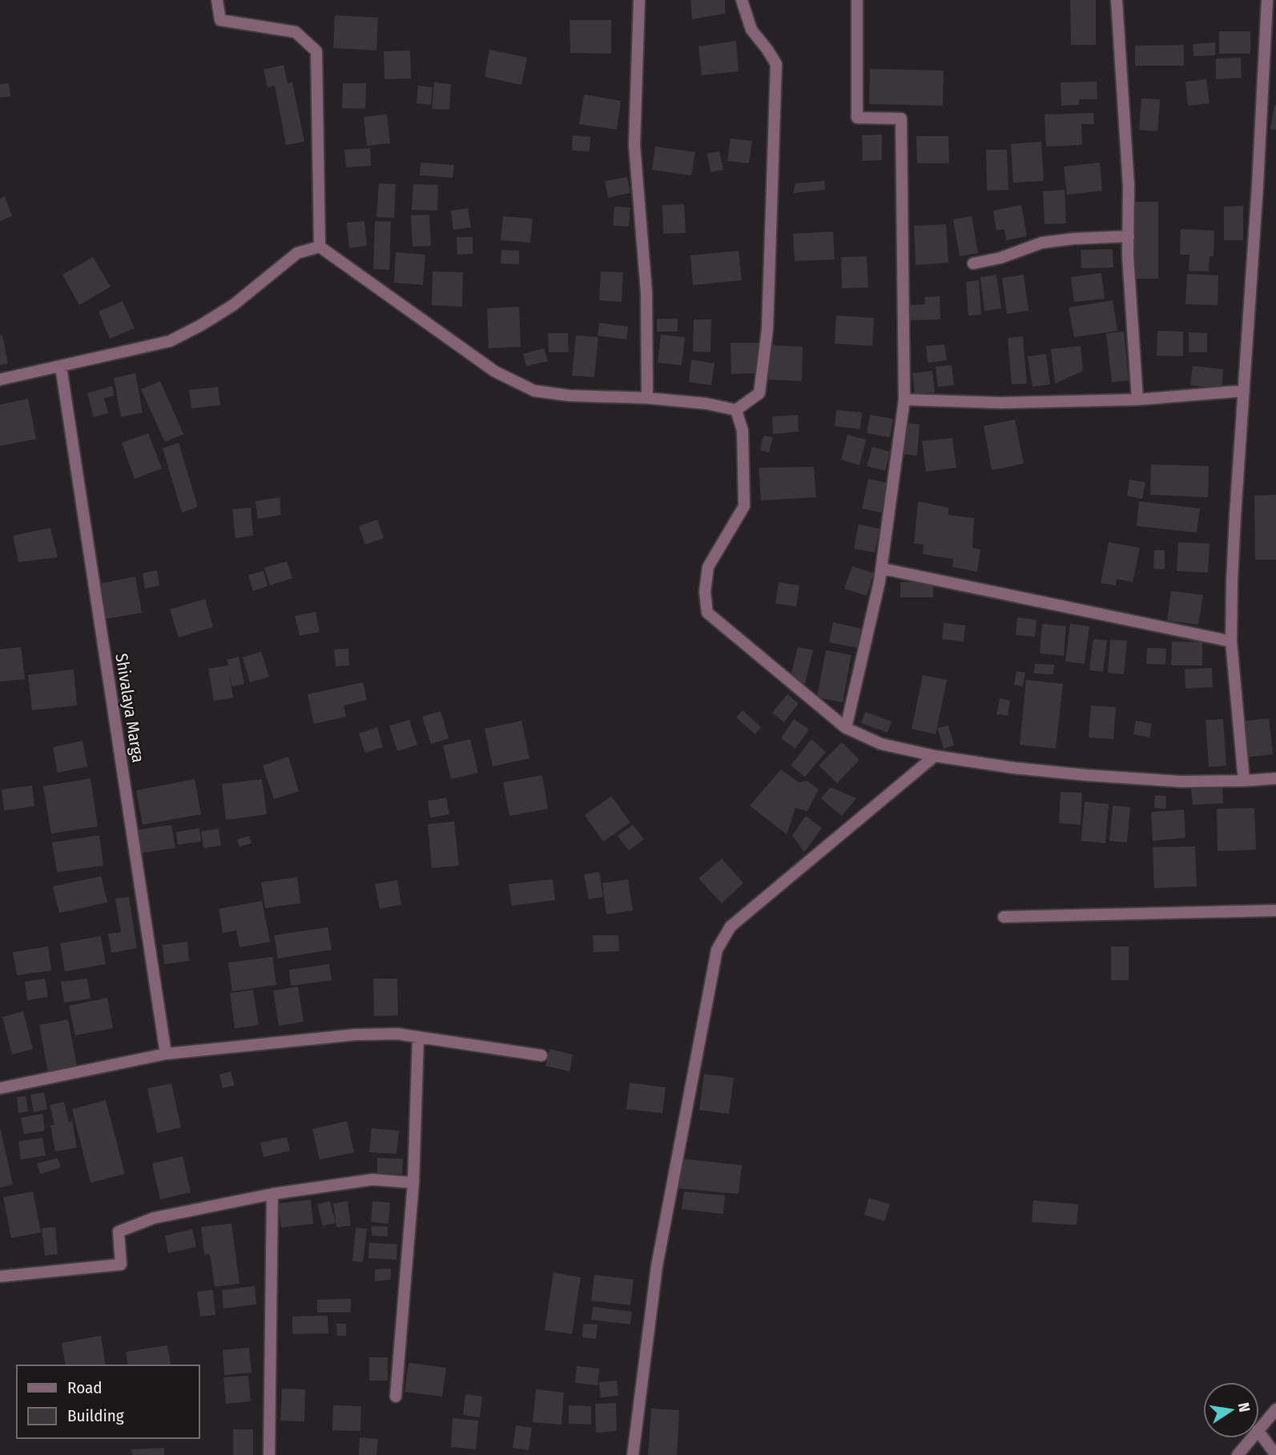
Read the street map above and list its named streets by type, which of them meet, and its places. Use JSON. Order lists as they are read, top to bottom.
{
  "streets": {
    "street": ["Shivalaya Marga"]
  },
  "legend": ["Road", "Building"],
  "north": "right"
}
